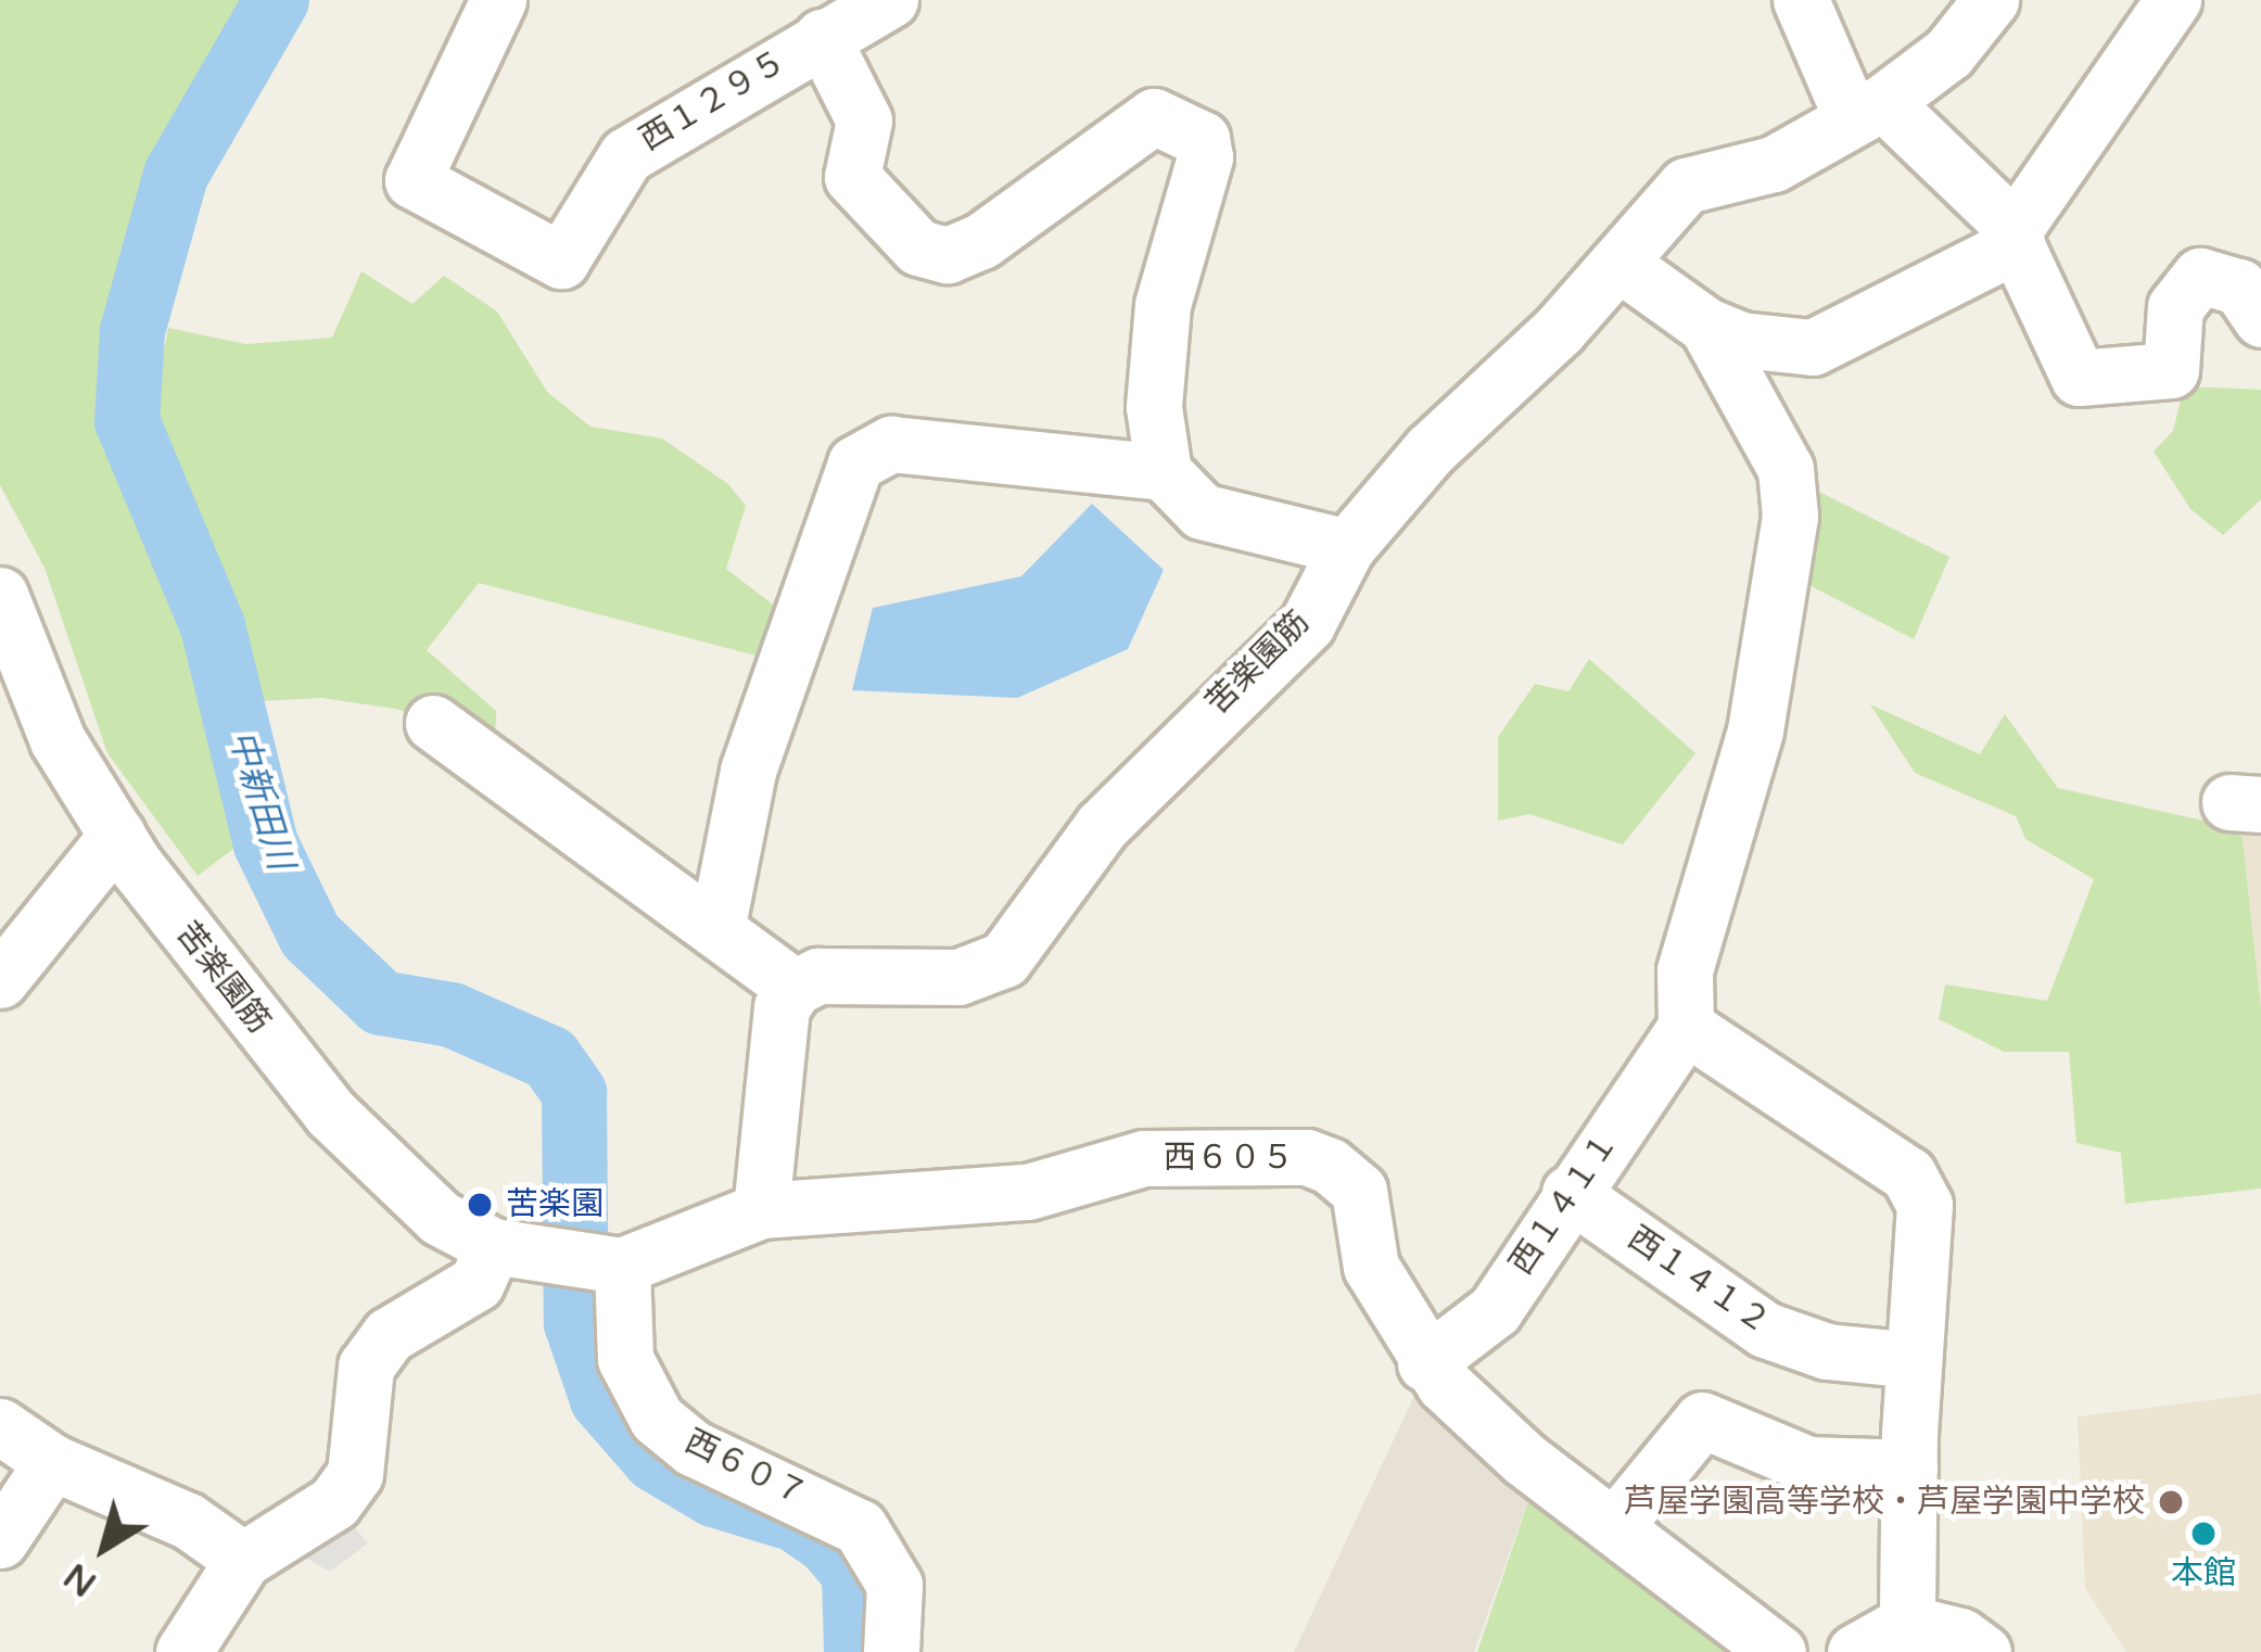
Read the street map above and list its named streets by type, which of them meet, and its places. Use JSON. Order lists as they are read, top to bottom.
{
  "streets": {
    "street": [
      "西１２９５",
      "苦楽園筋",
      "西６０５",
      "西１４１１",
      "西１４１２",
      "西６０７"
    ]
  },
  "crossings": [
    ["苦楽園筋", "西６０７"],
    ["西６０５", "西１４１１"],
    ["西１４１１", "西１４１２"]
  ],
  "water": ["中新田川"],
  "places": ["苦楽園", "芦屋学園高等学校・芦屋学園中学校", "本館"],
  "north": "bottom left"
}
